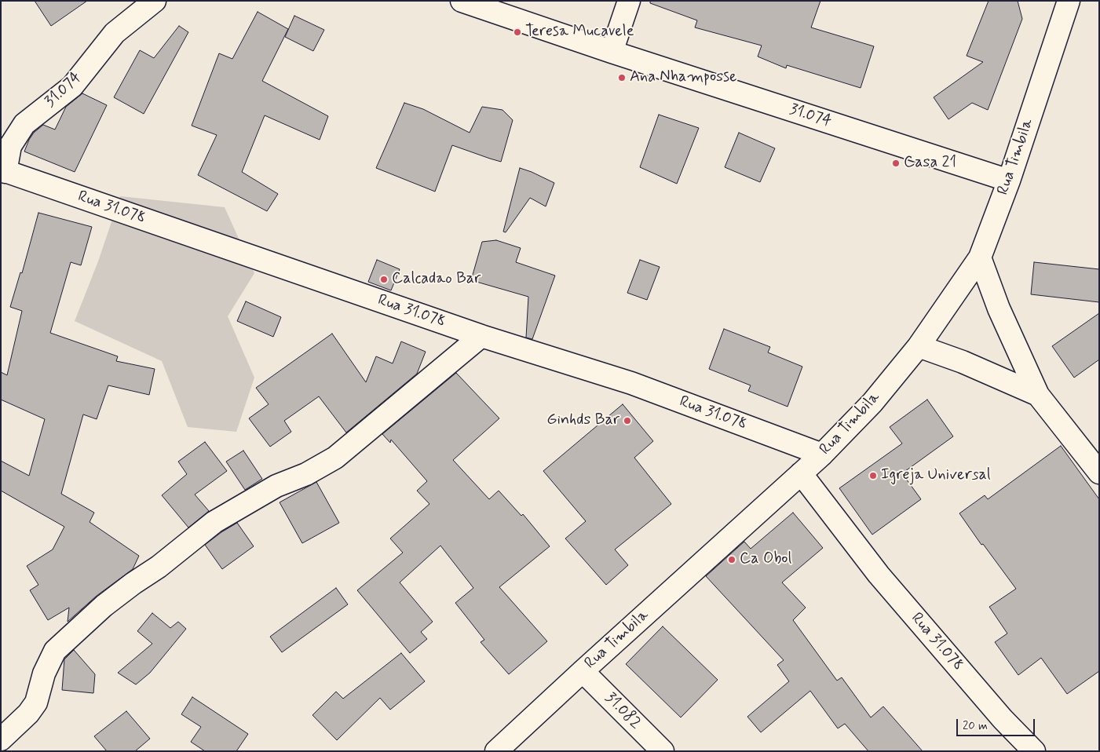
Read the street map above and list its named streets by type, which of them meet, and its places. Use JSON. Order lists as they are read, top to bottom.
{
  "streets": {
    "street": [
      "31.074",
      "Rua Timbila",
      "Rua 31.078",
      "31.082"
    ]
  },
  "crossings": [
    ["31.074", "Rua Timbila"],
    ["31.074", "Rua 31.078"],
    ["Rua Timbila", "Rua 31.078"],
    ["Rua Timbila", "31.082"]
  ],
  "places": [
    "Teresa Mucavele",
    "Ana Nhamposse",
    "Casa 21",
    "Calcadao Bar",
    "Ginhds Bar",
    "Igreja Universal",
    "Ca Obol"
  ],
  "scale_bar": "20 m"
}
